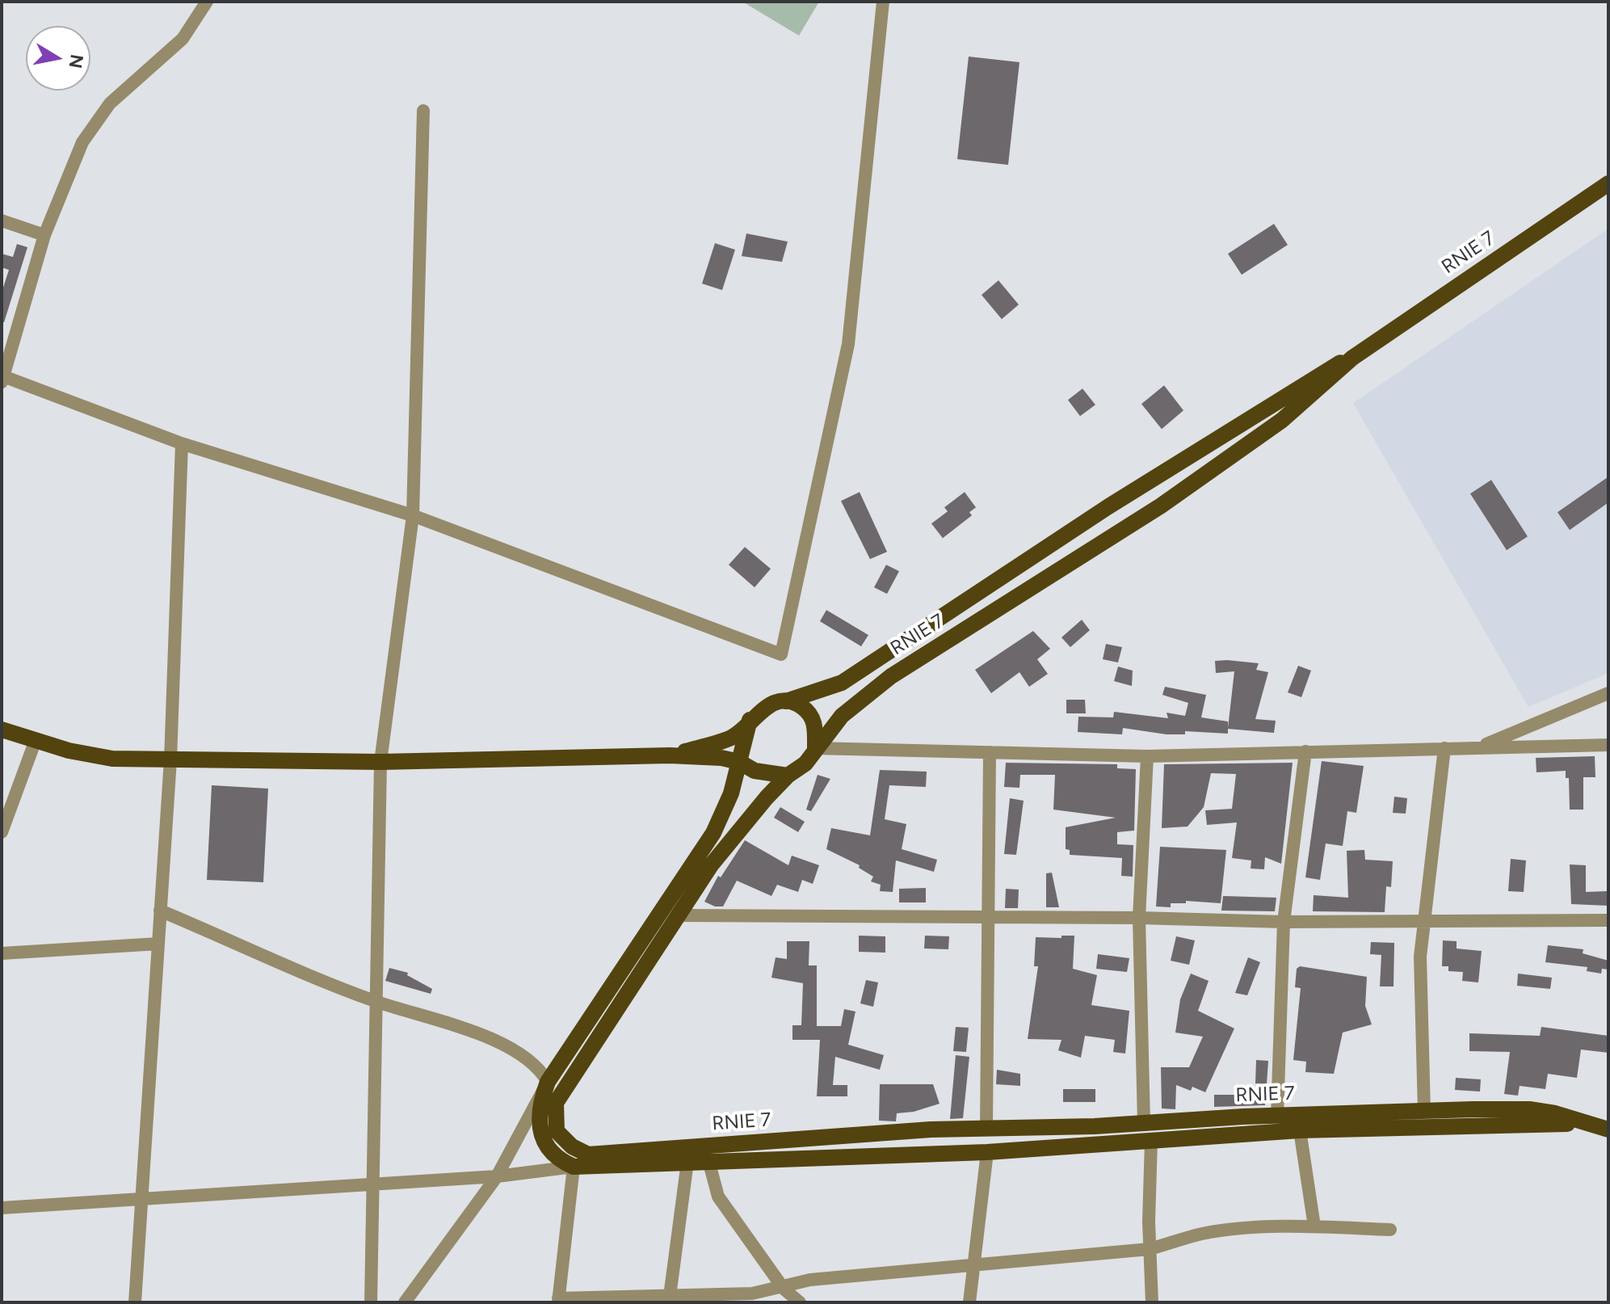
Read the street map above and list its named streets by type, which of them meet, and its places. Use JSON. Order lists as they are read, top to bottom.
{
  "streets": {
    "main road": ["RNIE 7"]
  },
  "north": "right"
}
